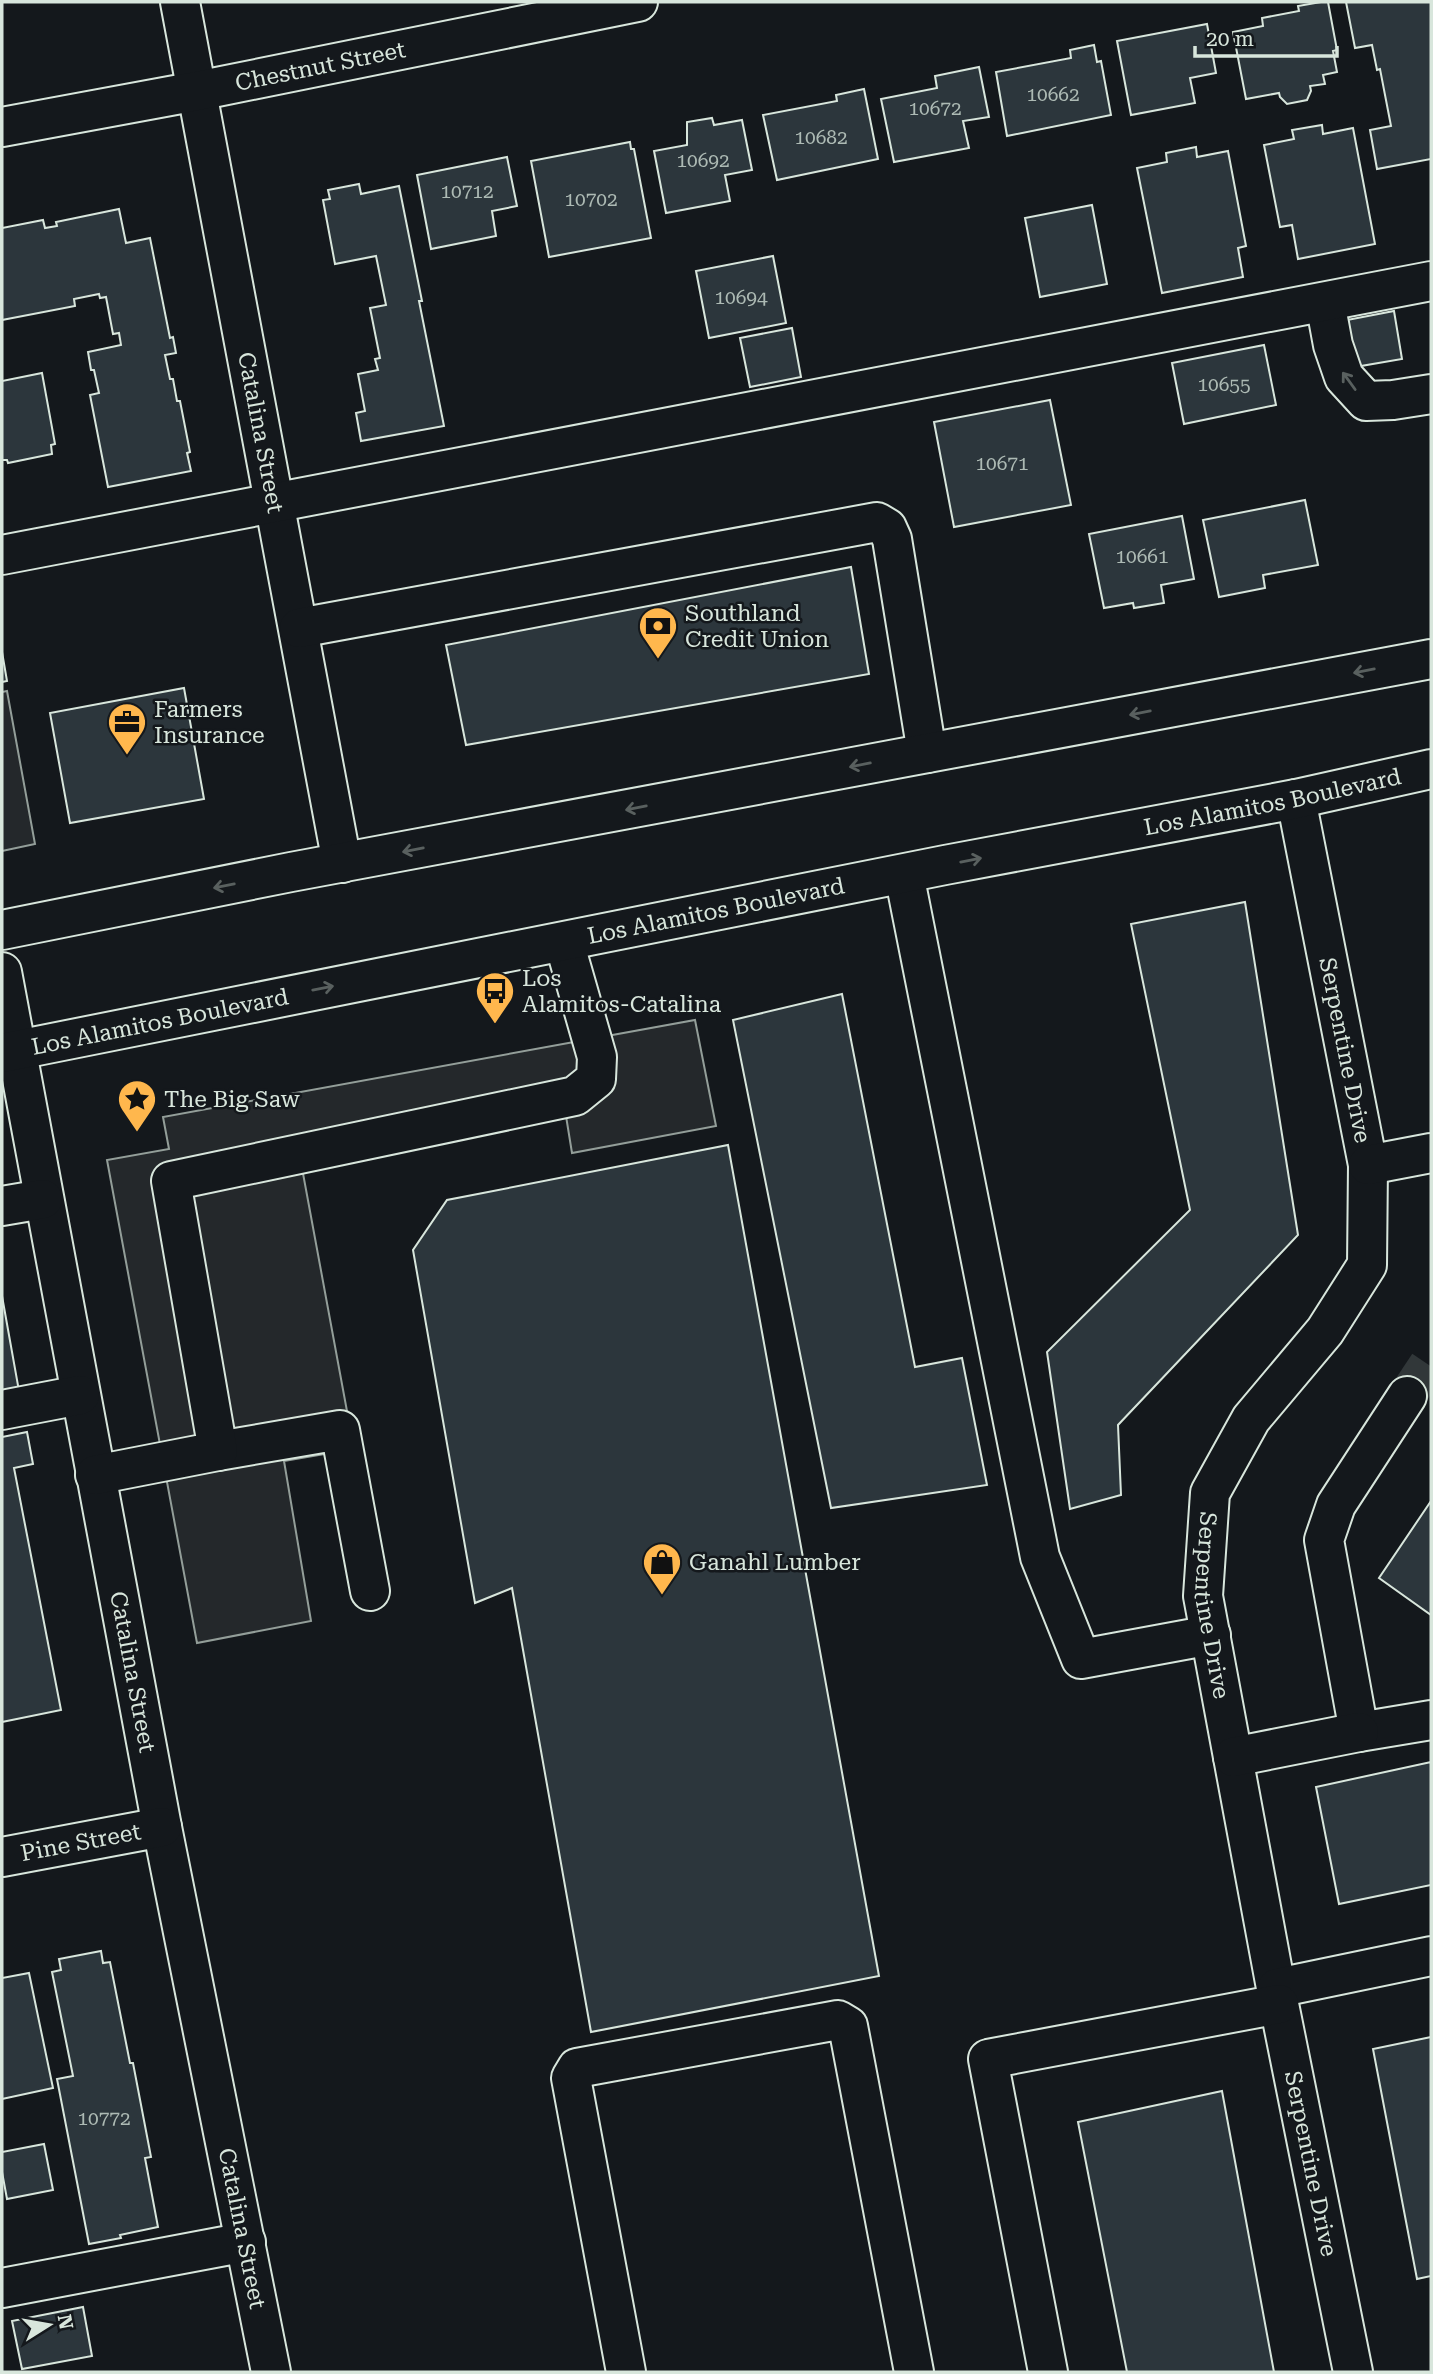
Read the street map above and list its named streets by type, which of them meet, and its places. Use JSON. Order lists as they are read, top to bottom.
{
  "streets": {
    "street": [
      "Chestnut Street",
      "Catalina Street",
      "Los Alamitos Boulevard",
      "Serpentine Drive",
      "Pine Street"
    ]
  },
  "crossings": [
    ["Chestnut Street", "Catalina Street"],
    ["Catalina Street", "Los Alamitos Boulevard"],
    ["Catalina Street", "Pine Street"],
    ["Los Alamitos Boulevard", "Serpentine Drive"]
  ],
  "places": {
    "bank": ["Southland Credit Union"],
    "office": ["Farmers Insurance"],
    "bus stop": ["Los Alamitos-Catalina"],
    "place": ["The Big Saw"],
    "shop": ["Ganahl Lumber"]
  },
  "house_numbers": [
    "10662",
    "10672",
    "10682",
    "10692",
    "10712",
    "10702",
    "10694",
    "10655",
    "10671",
    "10661",
    "10772"
  ],
  "scale_bar": "20 m",
  "north": "right"
}
